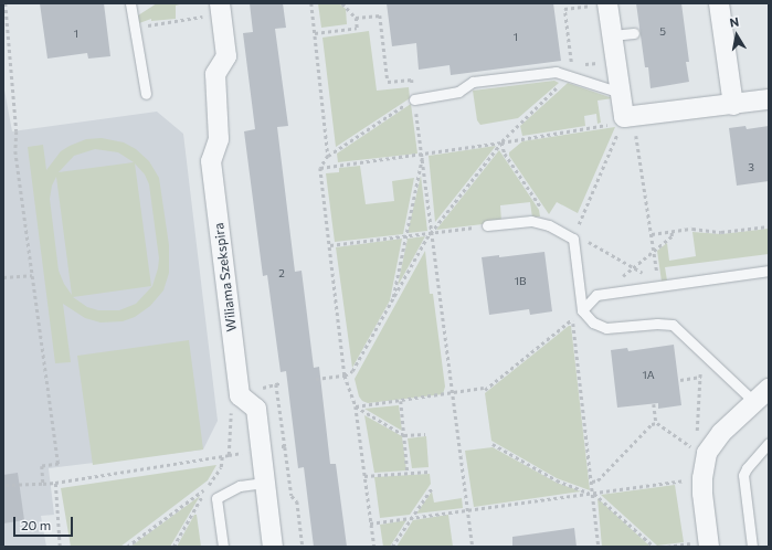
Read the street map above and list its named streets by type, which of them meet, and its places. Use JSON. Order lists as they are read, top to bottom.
{
  "streets": {
    "street": ["Wiliama Szekspira"]
  },
  "house_numbers": [
    "5",
    "1",
    "1",
    "3",
    "2",
    "1B",
    "1A"
  ],
  "scale_bar": "20 m",
  "north": "top"
}
